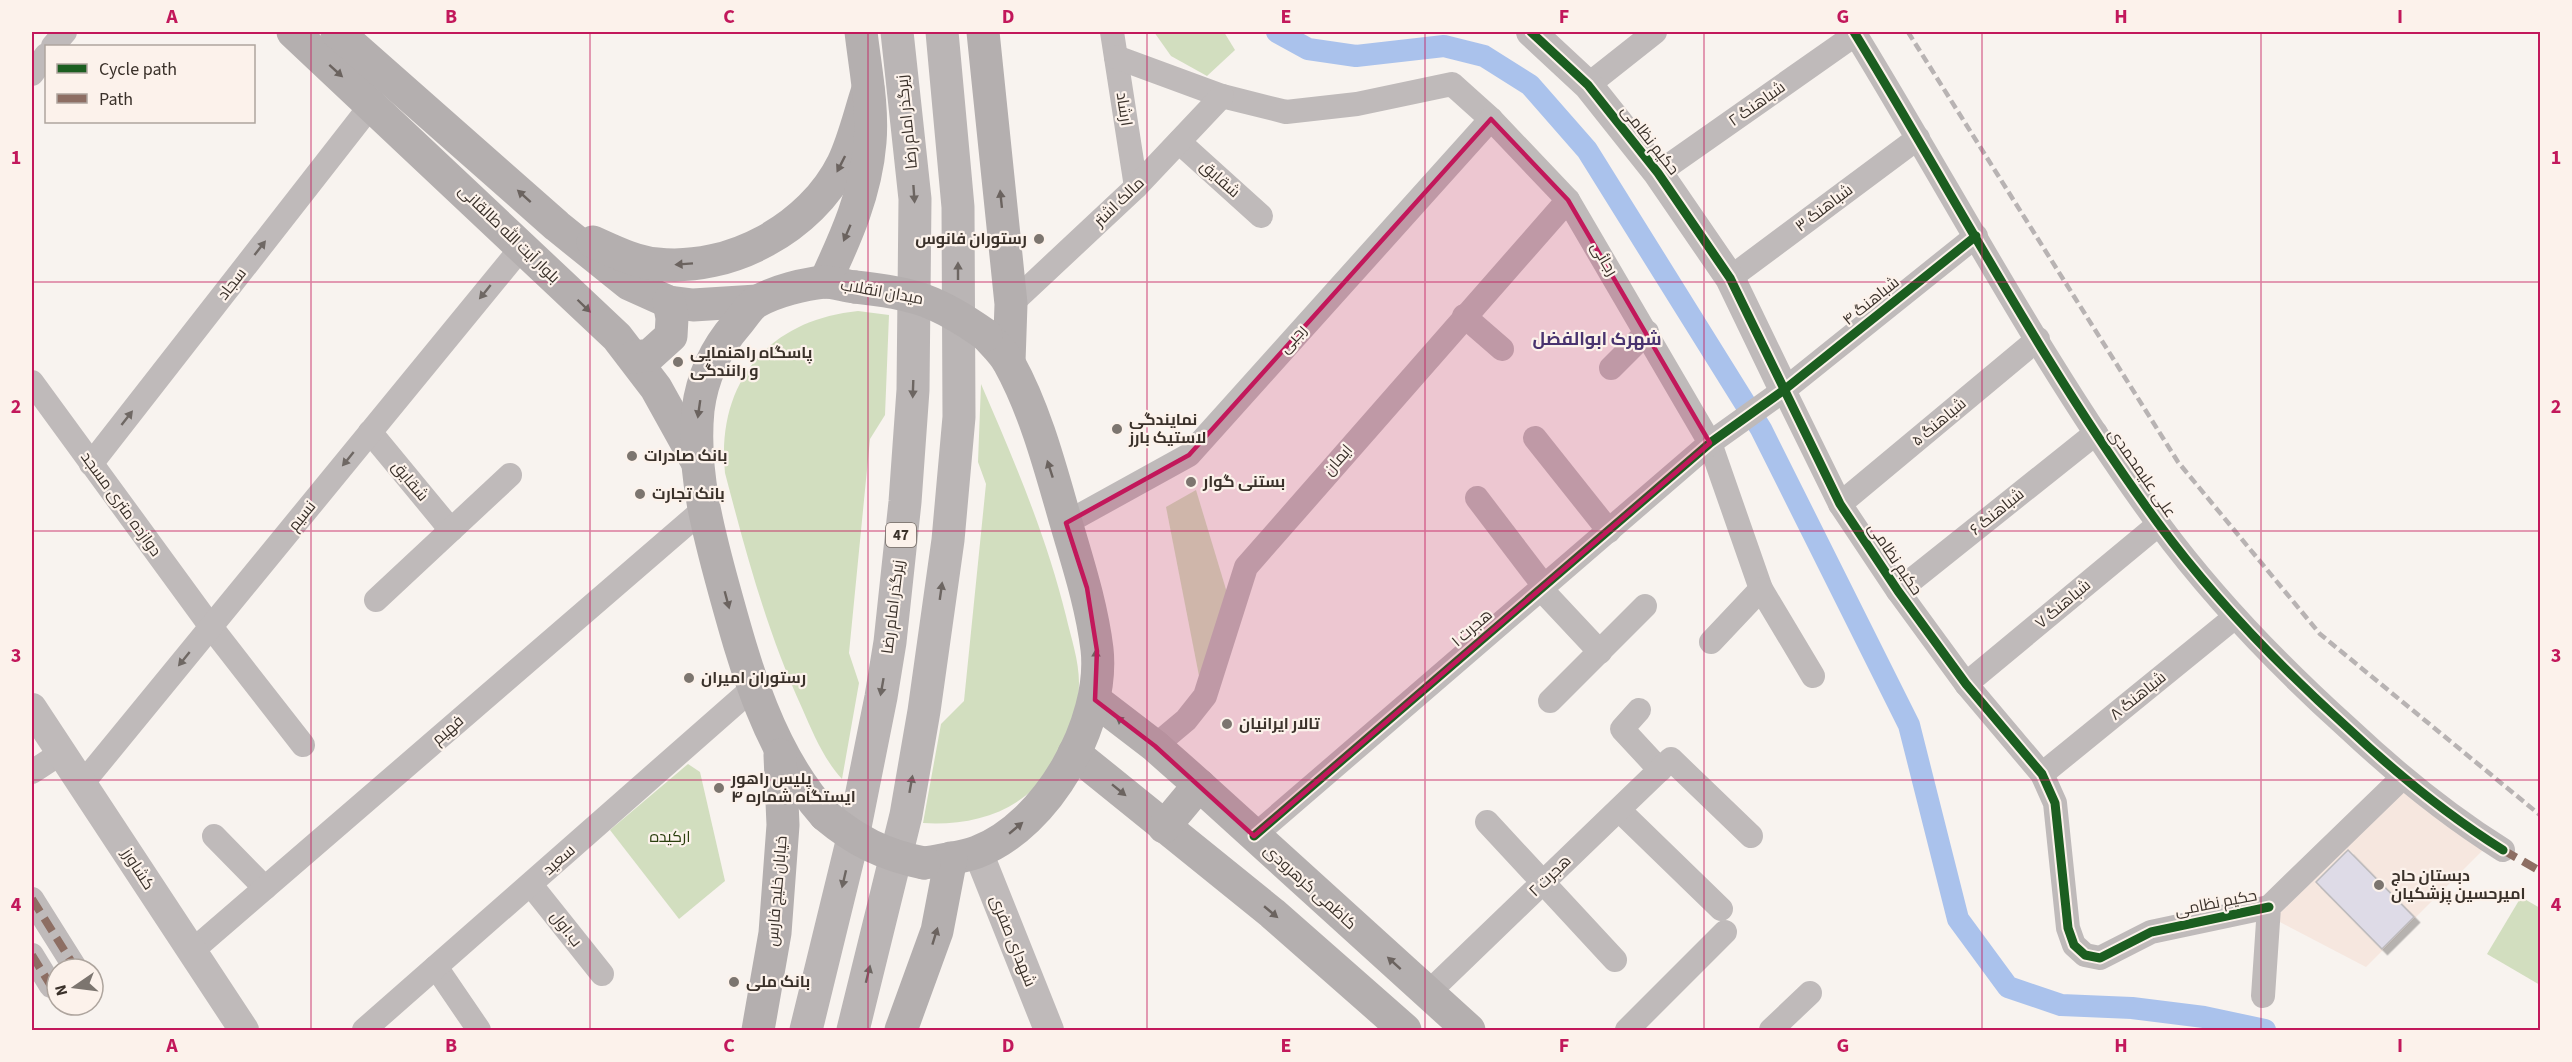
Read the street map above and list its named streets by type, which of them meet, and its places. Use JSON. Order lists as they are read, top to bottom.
{
  "streets": {
    "highway": ["زیرگذر امام رضا", "47"],
    "main road": [
      "بلوار آیت الله طالقانی",
      "میدان انقلاب",
      "کاظمی کرهرودی",
      "خیابان خلیج فارس"
    ],
    "street": [
      "شباهنگ ۲",
      "ارشاد",
      "حکیم نظامی",
      "شقایق",
      "مالک اشتر",
      "شباهنگ ۳",
      "رجائی",
      "سجاد",
      "شباهنگ ۴",
      "رجبی",
      "شباهنگ ۵",
      "ایمان",
      "علی علیمحمدی",
      "دوازده متری مسجد",
      "شباهنگ ۶",
      "نسیم",
      "شباهنگ ۷",
      "هجرت ۱",
      "شباهنگ ۸",
      "فهیم",
      "سعید",
      "کشاورز",
      "هجرت ۲",
      "ب.اول",
      "شهدای صفری"
    ]
  },
  "crossings": [
    ["شباهنگ ۲", "حکیم نظامی"],
    ["شباهنگ ۲", "علی علیمحمدی"],
    ["ارشاد", "مالک اشتر"],
    ["حکیم نظامی", "شباهنگ ۳"],
    ["حکیم نظامی", "شباهنگ ۴"],
    ["حکیم نظامی", "شباهنگ ۵"],
    ["حکیم نظامی", "شباهنگ ۶"],
    ["حکیم نظامی", "شباهنگ ۷"],
    ["حکیم نظامی", "شباهنگ ۸"],
    ["شقایق", "مالک اشتر"],
    ["شقایق", "نسیم"],
    ["مالک اشتر", "رجائی"],
    ["شباهنگ ۳", "علی علیمحمدی"],
    ["بلوار آیت الله طالقانی", "سجاد"],
    ["بلوار آیت الله طالقانی", "نسیم"],
    ["رجائی", "رجبی"],
    ["رجائی", "ایمان"],
    ["رجائی", "هجرت ۱"],
    ["سجاد", "دوازده متری مسجد"],
    ["میدان انقلاب", "رجبی"],
    ["میدان انقلاب", "کاظمی کرهرودی"],
    ["میدان انقلاب", "شهدای صفری"],
    ["شباهنگ ۴", "علی علیمحمدی"],
    ["شباهنگ ۴", "هجرت ۱"],
    ["شباهنگ ۵", "علی علیمحمدی"],
    ["ایمان", "کاظمی کرهرودی"],
    ["علی علیمحمدی", "شباهنگ ۶"],
    ["علی علیمحمدی", "شباهنگ ۷"],
    ["علی علیمحمدی", "شباهنگ ۸"],
    ["دوازده متری مسجد", "نسیم"],
    ["نسیم", "کشاورز"],
    ["هجرت ۱", "کاظمی کرهرودی"],
    ["فهیم", "کشاورز"],
    ["سعید", "ب.اول"],
    ["هجرت ۲", "کاظمی کرهرودی"]
  ],
  "one_way": ["سجاد", "میدان انقلاب", "نسیم"],
  "districts": ["شهرک ابوالفضل"],
  "parks": ["ارکیده"],
  "places": [
    "رستوران فانوس",
    "پاسگاه راهنمایی و رانندگی",
    "نمایندگی لاستیک بارز",
    "بانک صادرات",
    "بستنی گوار",
    "بانک تجارت",
    "رستوران امیران",
    "تالار ایرانیان",
    "پلیس راهور ایستگاه شماره ۴",
    "دبستان حاج امیرحسین پزشکیان",
    "بانک ملی"
  ],
  "legend": ["Cycle path", "Path"],
  "north": "left",
  "grid": {
    "columns": [
      "A",
      "B",
      "C",
      "D",
      "E",
      "F",
      "G",
      "H",
      "I"
    ],
    "rows": [
      "1",
      "2",
      "3",
      "4"
    ]
  }
}
